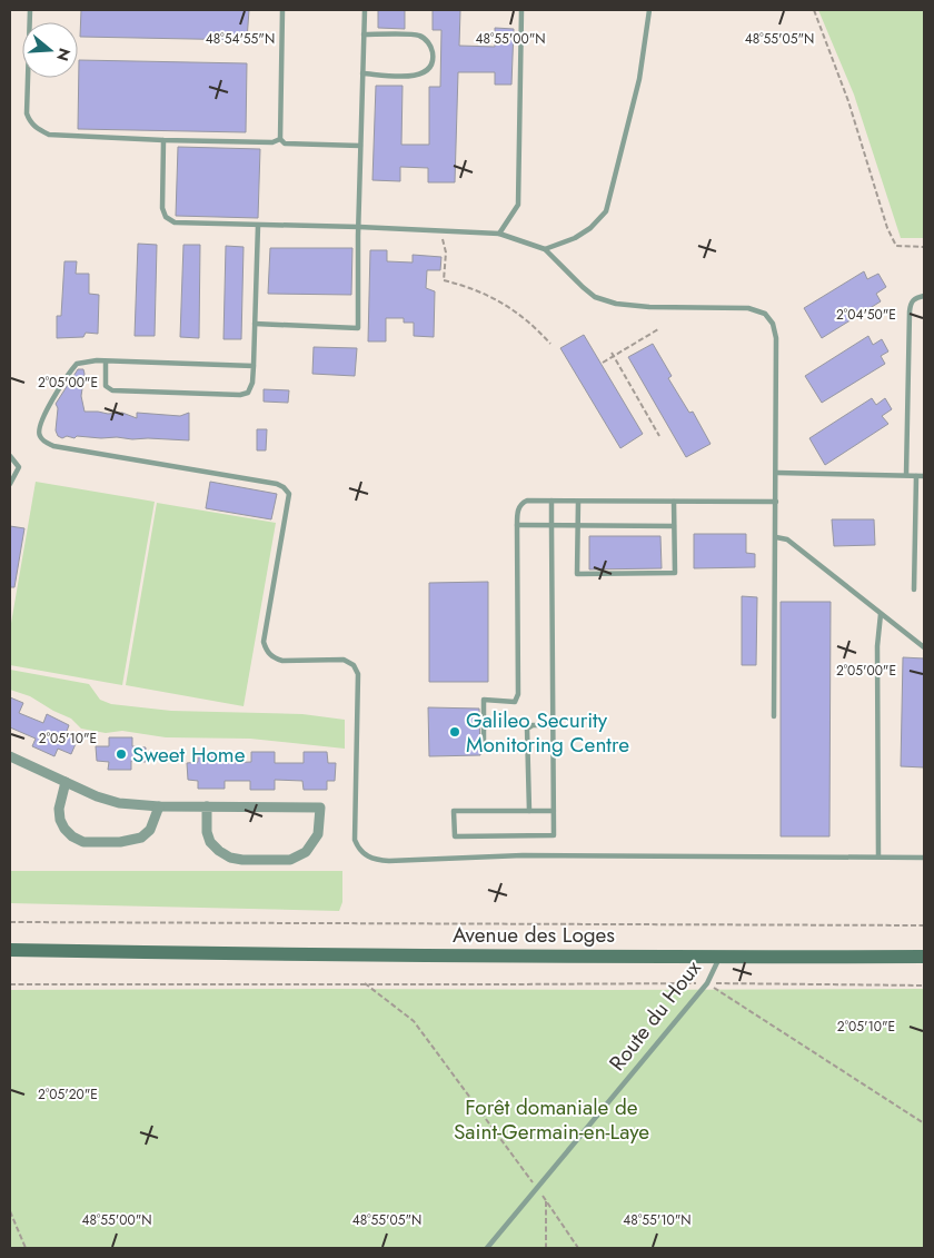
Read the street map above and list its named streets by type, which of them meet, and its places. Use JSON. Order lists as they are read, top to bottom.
{
  "streets": {
    "main road": ["Avenue des Loges"],
    "lane": ["Route du Houx"]
  },
  "crossings": [
    ["Avenue des Loges", "Route du Houx"]
  ],
  "parks": ["Forêt domaniale de Saint-Germain-en-Laye"],
  "places": ["Galileo Security Monitoring Centre", "Sweet Home"],
  "north": "right",
  "coordinates": [
    "48°54'55\"N",
    "48°55'00\"N",
    "48°55'05\"N",
    "2°04'50\"E",
    "2°05'00\"E",
    "2°05'10\"E",
    "2°05'20\"E",
    "48°55'10\"N"
  ]
}
